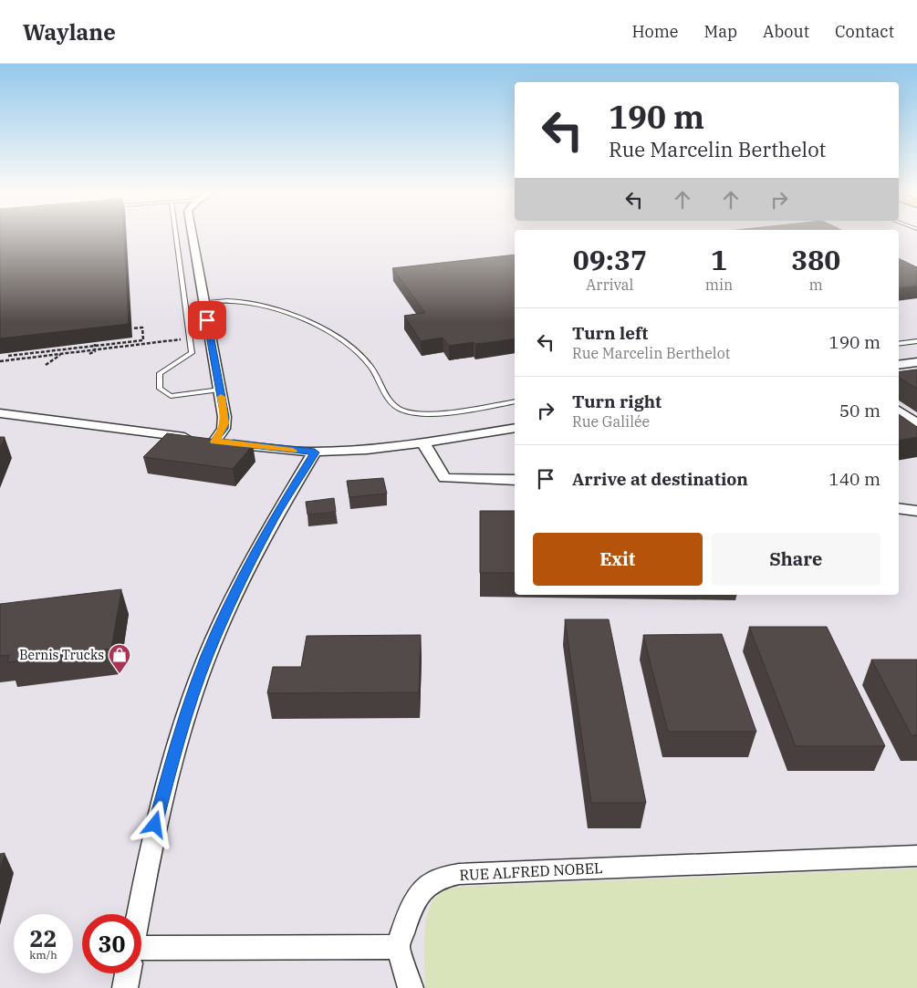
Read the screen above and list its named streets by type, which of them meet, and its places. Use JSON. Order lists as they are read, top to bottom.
{
  "streets": {
    "street": ["RUE ALFRED NOBEL"]
  },
  "places": {
    "shop": ["Bernis Trucks"]
  },
  "page": {
    "header": "Waylane",
    "nav": [
      "Home",
      "Map",
      "About",
      "Contact"
    ],
    "turn": ["190 m", "Rue Marcelin Berthelot"],
    "eta": [
      "09:37",
      "Arrival",
      "1",
      "min",
      "380",
      "m"
    ],
    "list": [
      {
        "name": "Turn left",
        "note": "Rue Marcelin Berthelot",
        "value": "190 m"
      },
      {
        "name": "Turn right",
        "note": "Rue Galilée",
        "value": "50 m"
      },
      {
        "name": "Arrive at destination",
        "value": "140 m"
      }
    ],
    "buttons": ["Exit", "Share"],
    "speed": "22 km/h",
    "limit": "30"
  }
}
